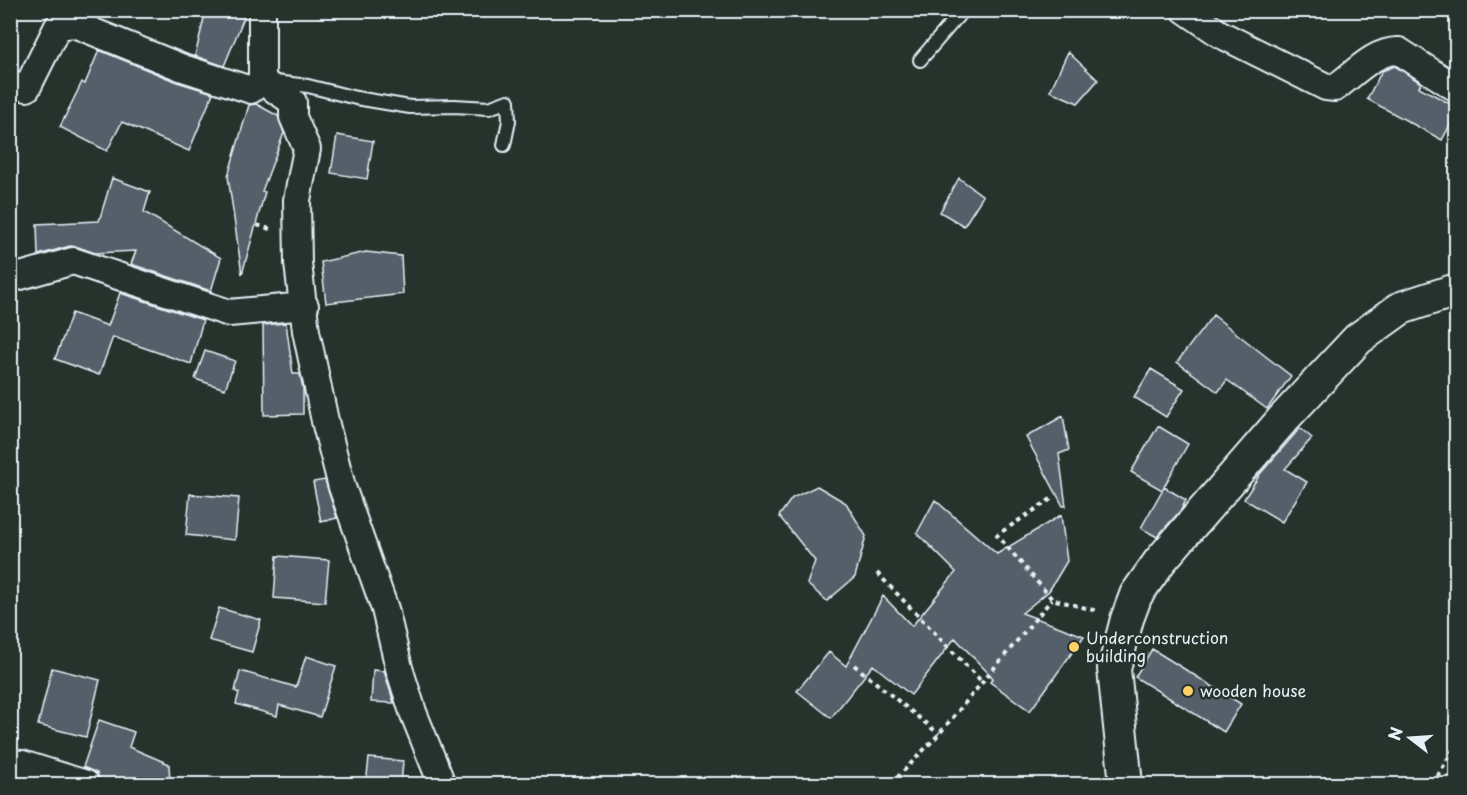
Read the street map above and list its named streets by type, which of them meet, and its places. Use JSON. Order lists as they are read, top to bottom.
{
  "places": ["Underconstruction building", "wooden house"],
  "north": "left"
}
